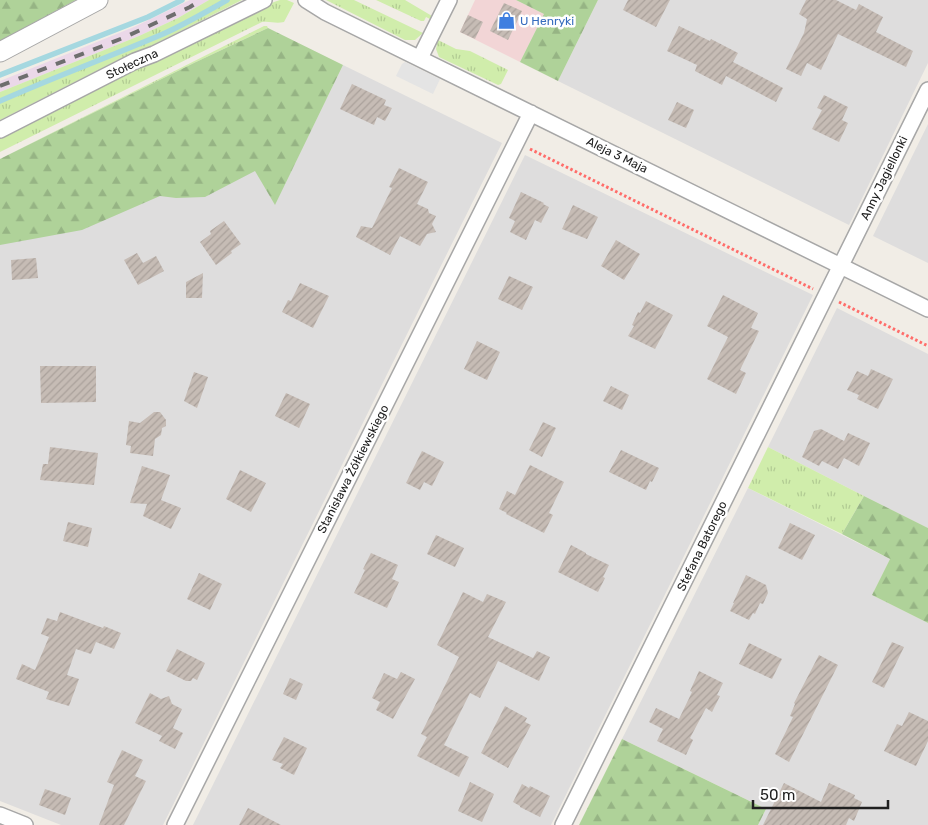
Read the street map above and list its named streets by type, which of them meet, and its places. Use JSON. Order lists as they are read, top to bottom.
{
  "streets": {
    "street": [
      "Stołeczna",
      "Aleja 3 Maja",
      "Anny Jagiellonki",
      "Stanisława Żółkiewskiego",
      "Stefana Batorego"
    ]
  },
  "crossings": [
    ["Aleja 3 Maja", "Anny Jagiellonki"],
    ["Aleja 3 Maja", "Stanisława Żółkiewskiego"],
    ["Aleja 3 Maja", "Stefana Batorego"],
    ["Anny Jagiellonki", "Stefana Batorego"]
  ],
  "places": {
    "shop": ["U Henryki"]
  },
  "scale_bar": "50 m"
}
